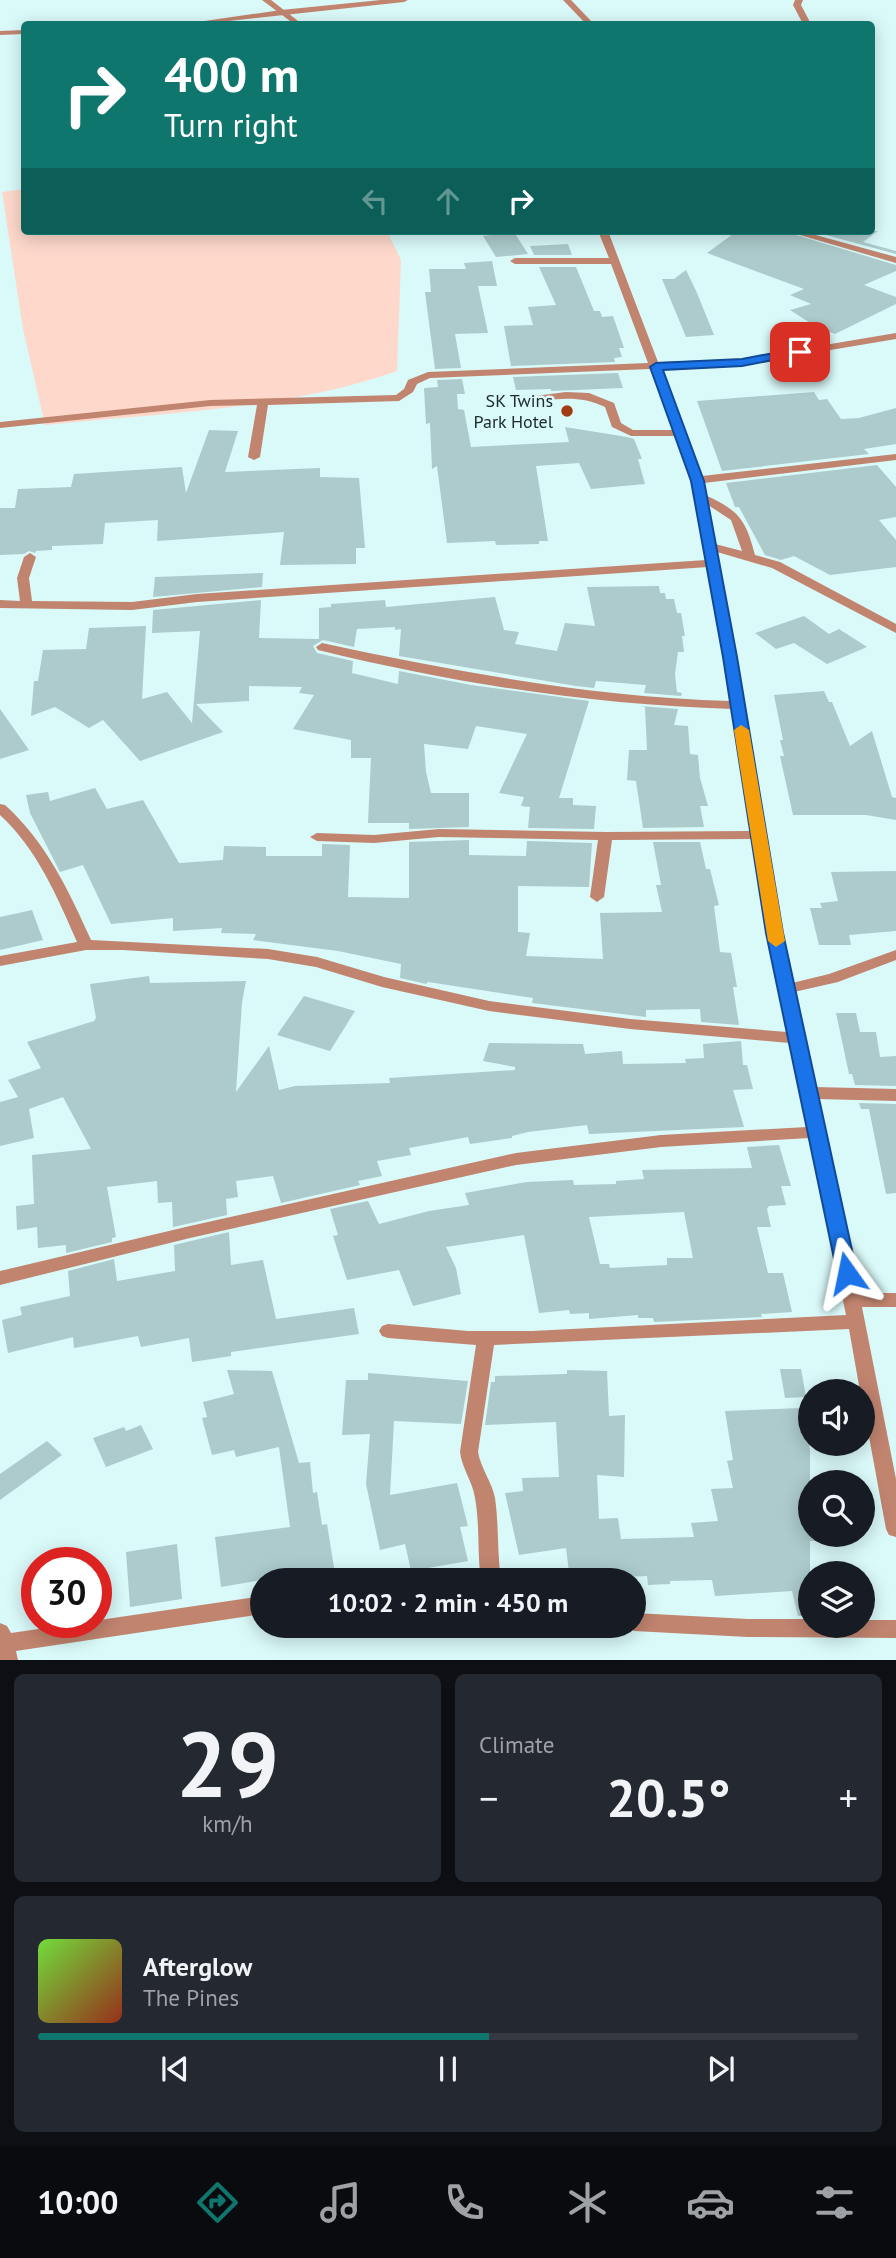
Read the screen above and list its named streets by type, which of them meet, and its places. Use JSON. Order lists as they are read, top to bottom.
{
  "places": ["SK Twins Park Hotel"],
  "page": {
    "turn": ["400 m", "Turn right"],
    "limit": "30",
    "trip": "10:02 · 2 min · 450 m",
    "tile": [
      ["29", "km/h"],
      "Climate"
    ],
    "heat": ["−", "20.5°", "+"],
    "song": ["Afterglow", "The Pines"],
    "tabs": "10:00"
  }
}
